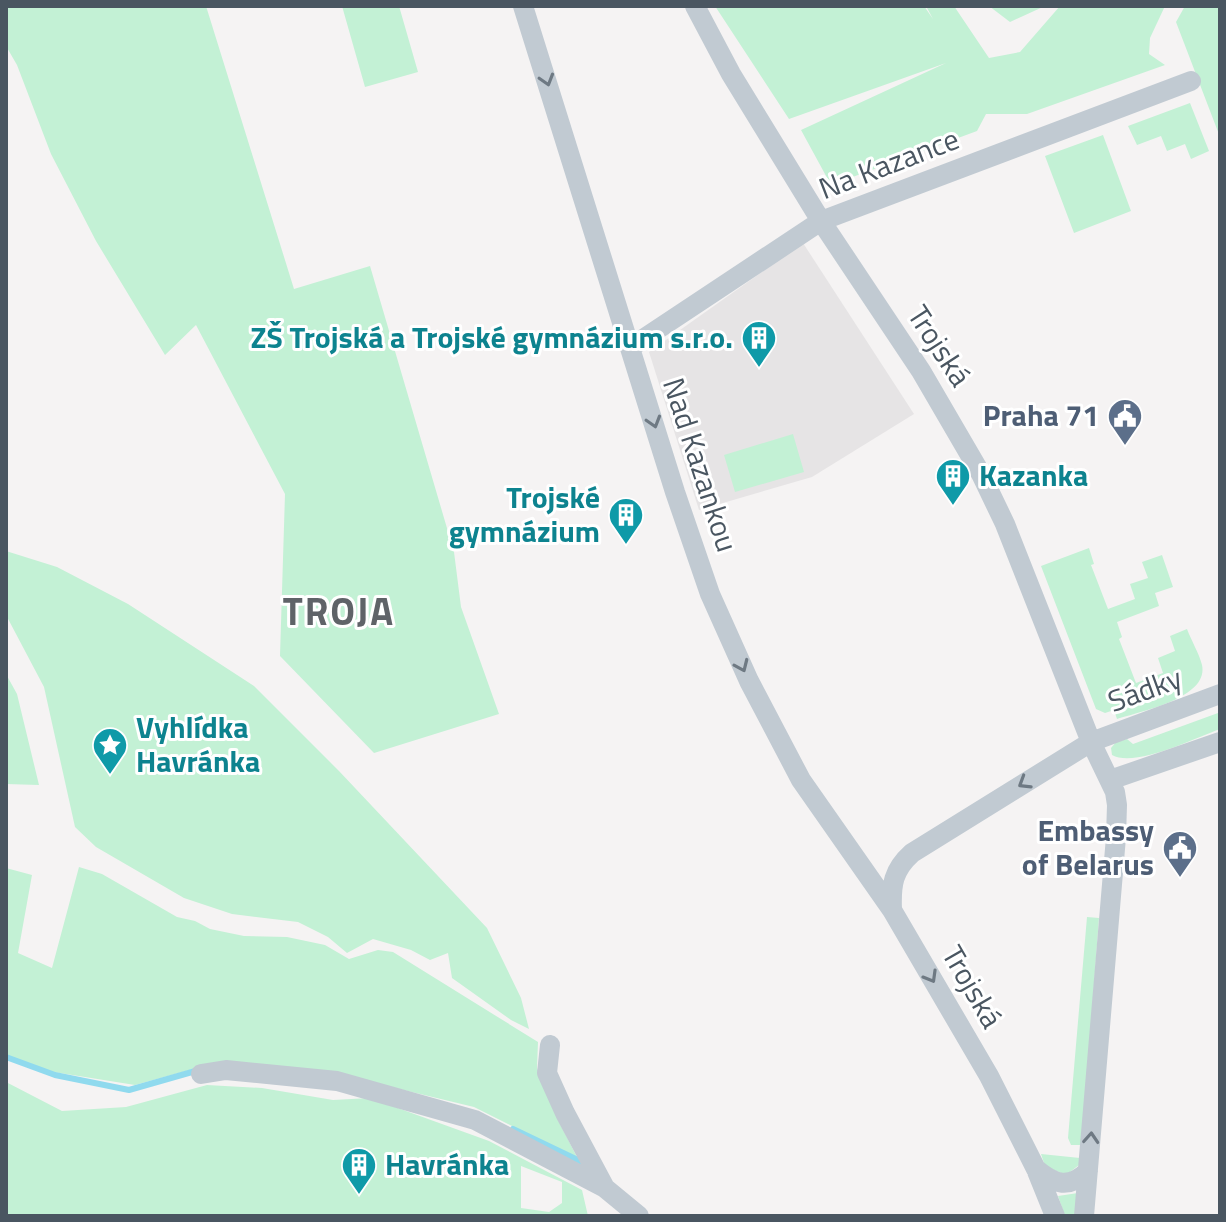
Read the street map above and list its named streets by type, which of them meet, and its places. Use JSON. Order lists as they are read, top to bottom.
{
  "streets": {
    "street": [
      "Na Kazance",
      "Trojská",
      "Nad Kazankou",
      "Sádky"
    ]
  },
  "crossings": [
    ["Na Kazance", "Trojská"],
    ["Na Kazance", "Nad Kazankou"],
    ["Trojská", "Nad Kazankou"],
    ["Trojská", "Sádky"]
  ],
  "one_way": ["Nad Kazankou"],
  "districts": ["TROJA"],
  "places": {
    "building": [
      "ZŠ Trojská a Trojské gymnázium s.r.o.",
      "Kazanka",
      "Trojské gymnázium",
      "Havránka"
    ],
    "public building": ["Praha 71", "Embassy of Belarus"],
    "place": ["Vyhlídka Havránka"]
  }
}
